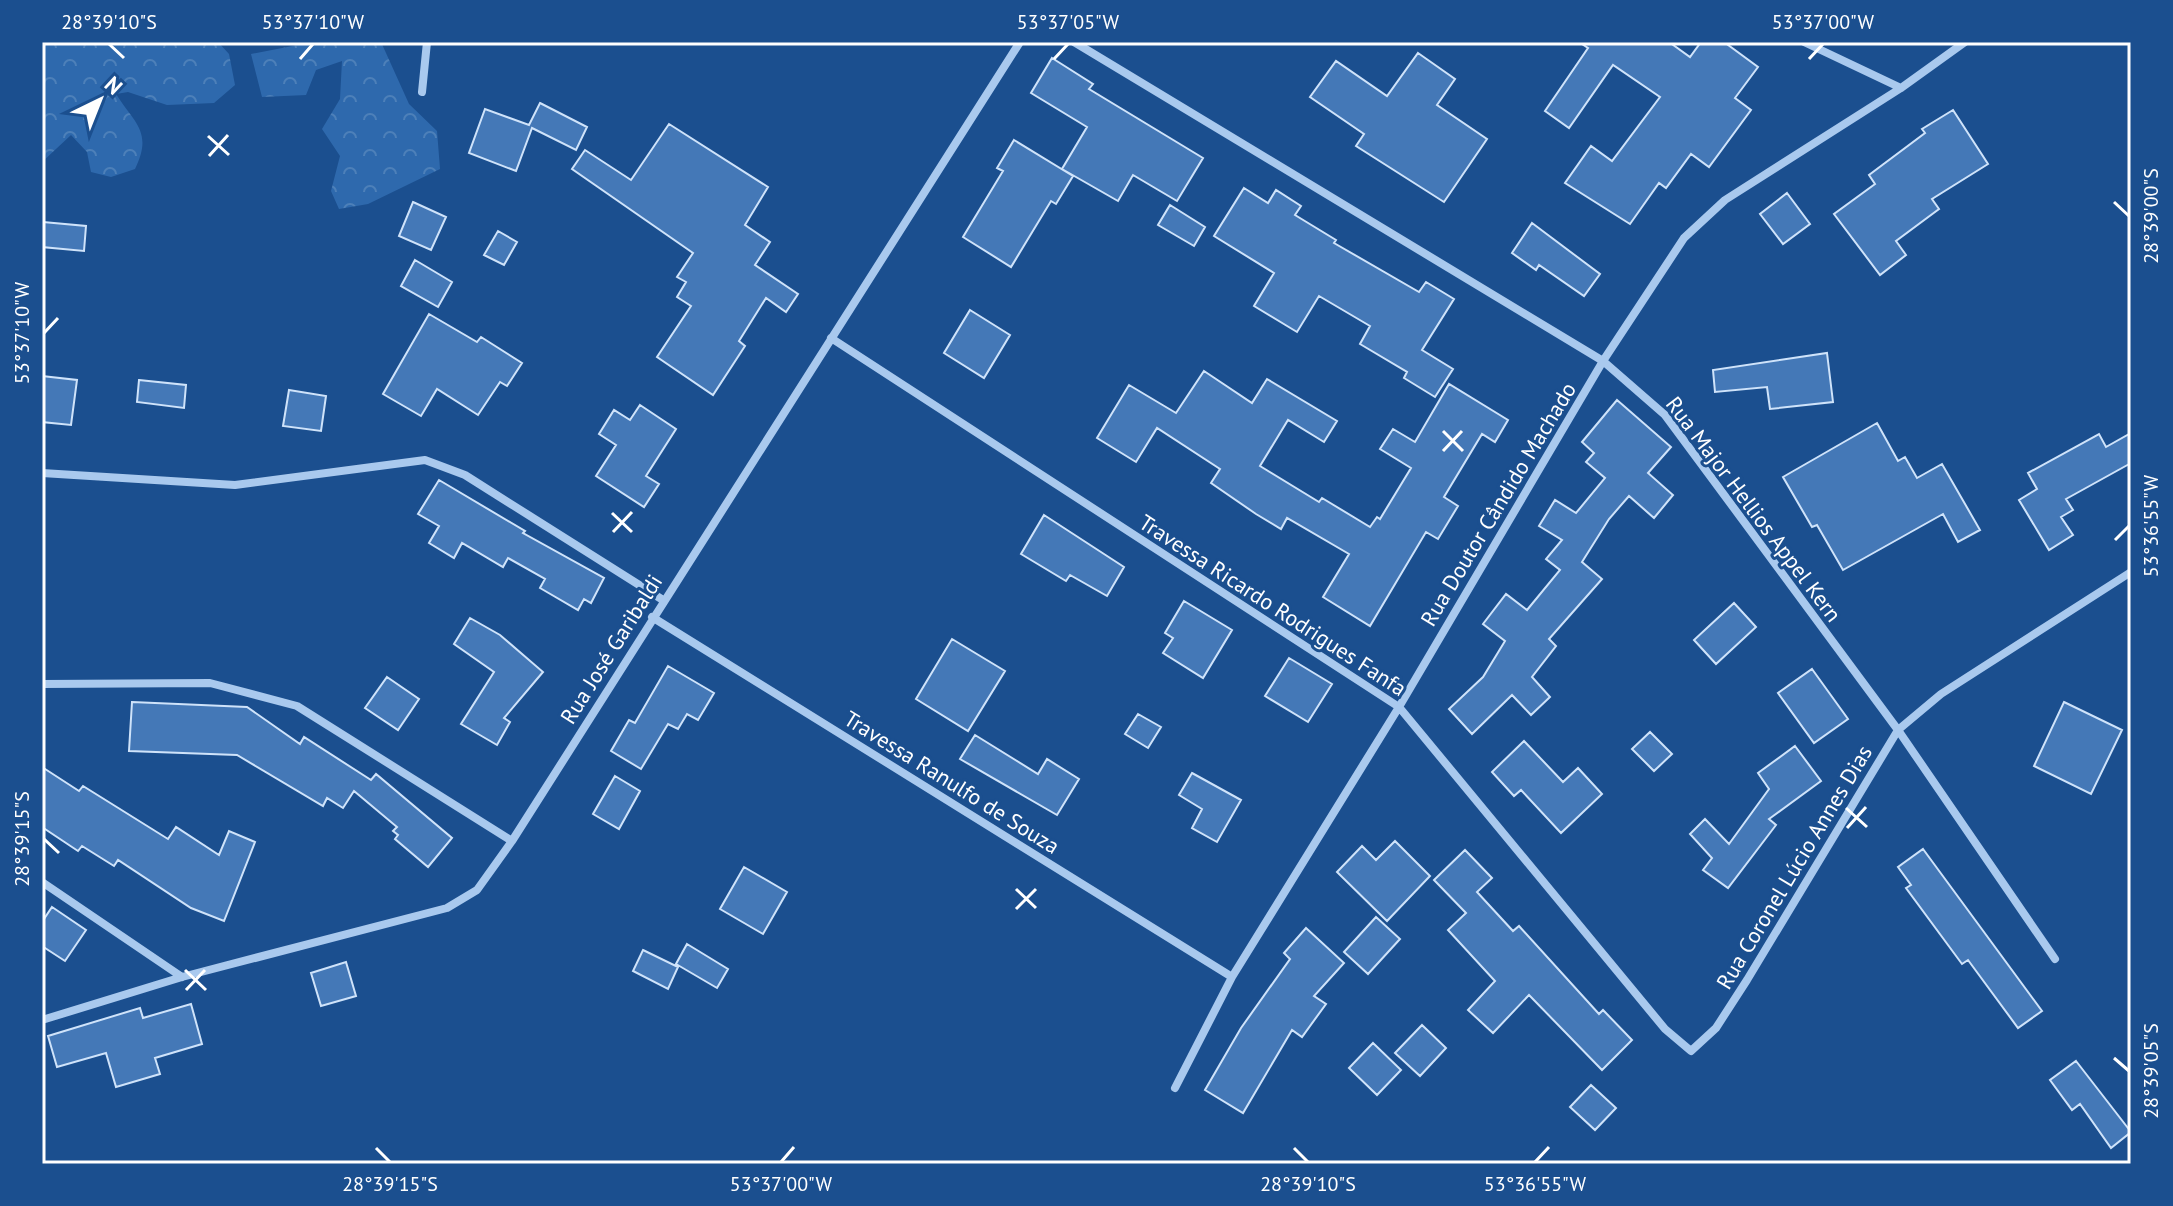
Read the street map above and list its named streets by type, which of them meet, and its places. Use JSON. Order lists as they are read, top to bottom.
{
  "streets": {
    "street": [
      "Rua Doutor Cândido Machado",
      "Rua Major Hellios Appel Kern",
      "Travessa Ricardo Rodrigues Fanfa",
      "Rua José Garibaldi",
      "Travessa Ranulfo de Souza",
      "Rua Coronel Lúcio Annes Dias"
    ]
  },
  "crossings": [
    ["Rua Doutor Cândido Machado", "Rua Major Hellios Appel Kern"],
    ["Rua Doutor Cândido Machado", "Travessa Ricardo Rodrigues Fanfa"],
    ["Rua Doutor Cândido Machado", "Travessa Ranulfo de Souza"],
    ["Rua Major Hellios Appel Kern", "Rua Coronel Lúcio Annes Dias"],
    ["Travessa Ricardo Rodrigues Fanfa", "Rua José Garibaldi"],
    ["Travessa Ricardo Rodrigues Fanfa", "Rua Coronel Lúcio Annes Dias"],
    ["Rua José Garibaldi", "Travessa Ranulfo de Souza"]
  ],
  "north": "top right",
  "coordinates": [
    "28°39'10\"S",
    "53°37'10\"W",
    "53°37'05\"W",
    "53°37'00\"W",
    "28°39'00\"S",
    "53°36'55\"W",
    "28°39'15\"S",
    "28°39'05\"S"
  ]
}
